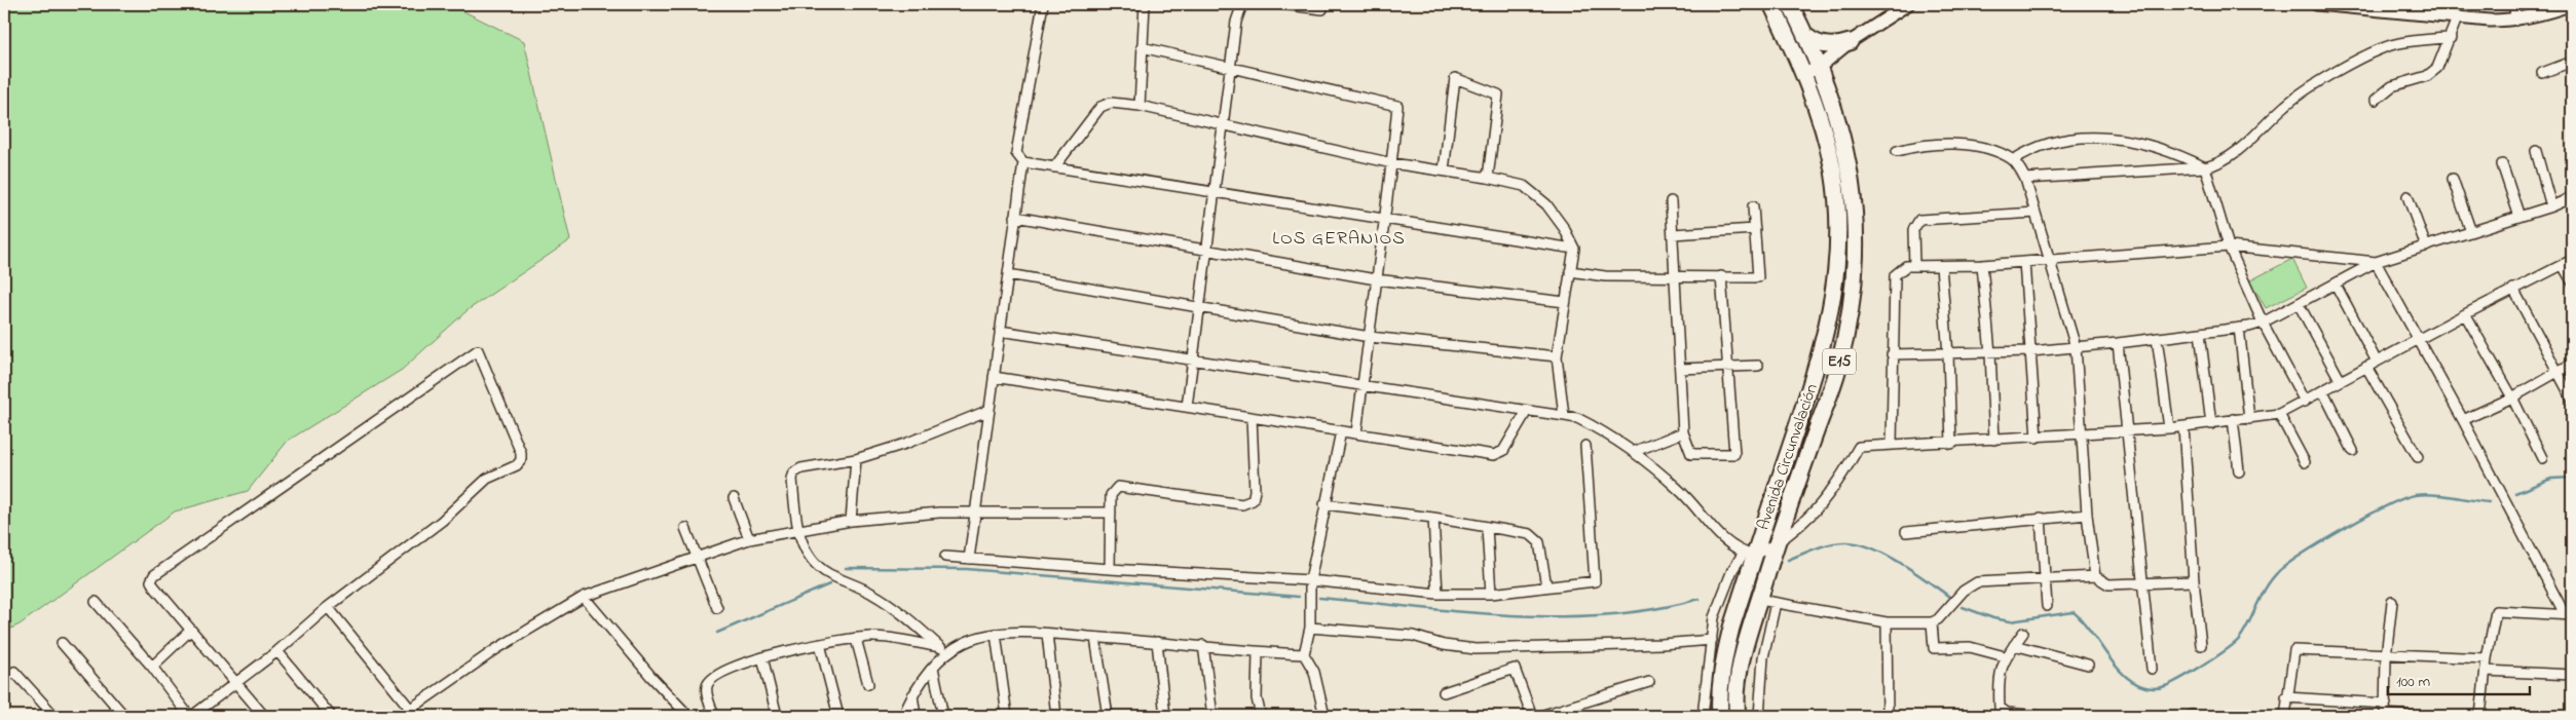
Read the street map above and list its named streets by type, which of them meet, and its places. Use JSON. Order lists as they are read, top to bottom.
{
  "streets": {
    "highway": ["E15", "Avenida Circunvalación"]
  },
  "districts": ["LOS GERANIOS"],
  "scale_bar": "100 m"
}
